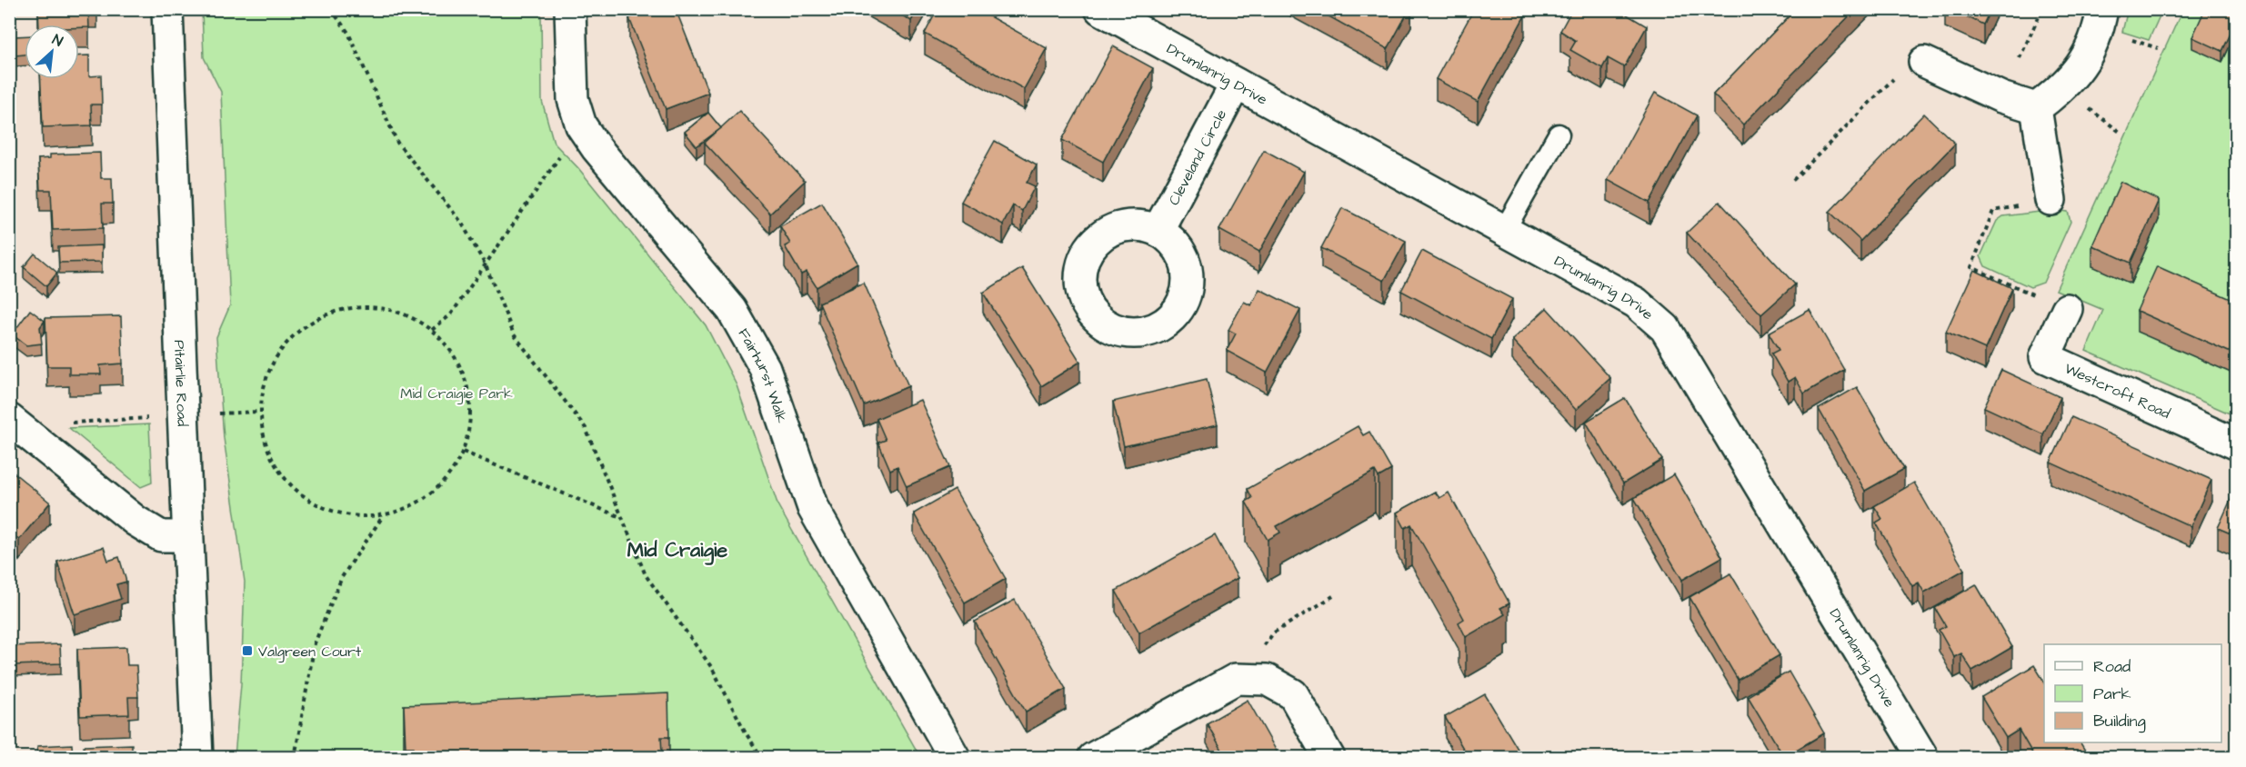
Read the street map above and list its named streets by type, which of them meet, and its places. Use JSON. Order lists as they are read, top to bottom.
{
  "streets": {
    "street": [
      "Drumlanrig Drive",
      "Cleveland Circle",
      "Fairhurst Walk",
      "Pitairlie Road",
      "Westcroft Road"
    ]
  },
  "crossings": [
    ["Drumlanrig Drive", "Cleveland Circle"]
  ],
  "districts": ["Mid Craigie"],
  "parks": ["Mid Craigie Park"],
  "places": {
    "transit": ["Valgreen Court"]
  },
  "legend": ["Road", "Park", "Building"],
  "north": "top right"
}
